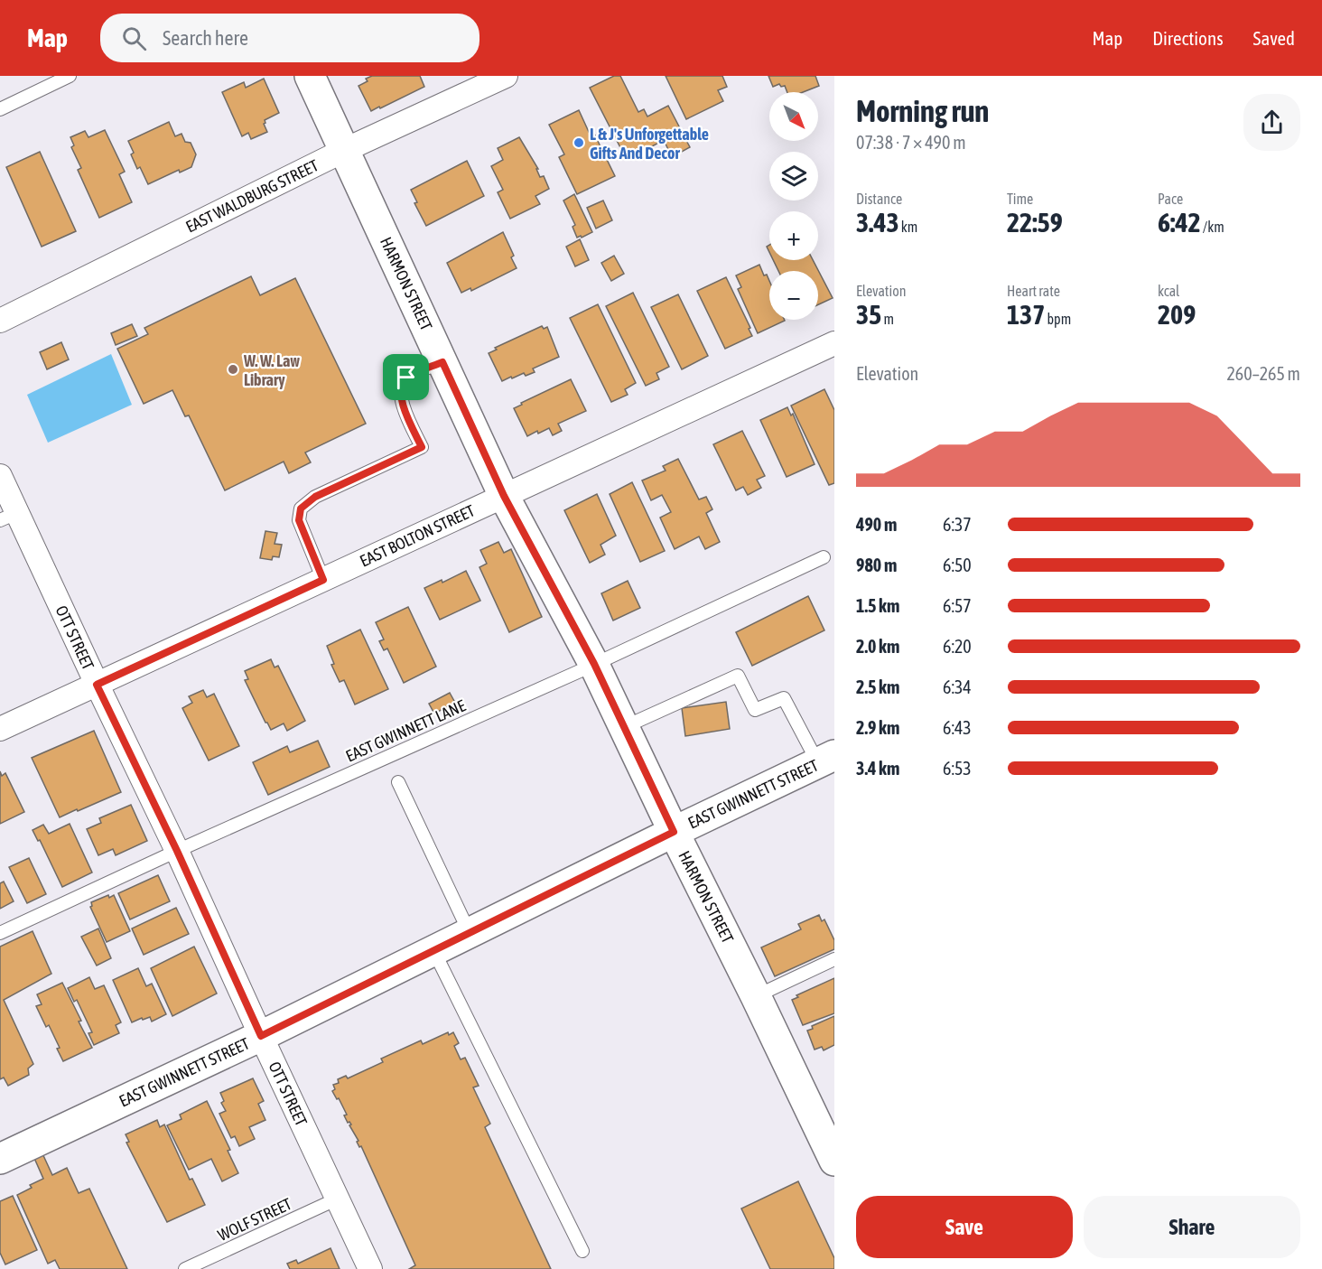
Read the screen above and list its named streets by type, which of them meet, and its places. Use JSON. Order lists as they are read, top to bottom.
{
  "streets": {
    "main road": ["HARMON STREET", "EAST GWINNETT STREET"],
    "street": ["EAST WALDBURG STREET", "EAST BOLTON STREET", "OTT STREET"],
    "lane": ["EAST GWINNETT LANE", "WOLF STREET"]
  },
  "crossings": [
    ["EAST WALDBURG STREET", "HARMON STREET"],
    ["HARMON STREET", "EAST BOLTON STREET"],
    ["HARMON STREET", "EAST GWINNETT LANE"],
    ["HARMON STREET", "EAST GWINNETT STREET"],
    ["EAST BOLTON STREET", "OTT STREET"],
    ["OTT STREET", "EAST GWINNETT LANE"],
    ["OTT STREET", "EAST GWINNETT STREET"],
    ["OTT STREET", "WOLF STREET"]
  ],
  "places": ["L & J's Unforgettable Gifts And Decor", "W. W. Law Library"],
  "north": "bottom right",
  "page": {
    "header": "Map",
    "search": "Search here",
    "nav": ["Map", "Directions", "Saved"],
    "heading": ["Morning run", "07:38 · 7 × 490 m"],
    "map_buttons": ["+", "−"],
    "stats": [
      ["Distance", "3.43 km"],
      ["Time", "22:59"],
      ["Pace", "6:42 /km"],
      ["Elevation", "35 m"],
      ["Heart rate", "137 bpm"],
      ["kcal", "209"]
    ],
    "chart": ["Elevation", "260–265 m"],
    "list": [
      {
        "name": "490 m",
        "note": "6:37"
      },
      {
        "name": "980 m",
        "note": "6:50"
      },
      {
        "name": "1.5 km",
        "note": "6:57"
      },
      {
        "name": "2.0 km",
        "note": "6:20"
      },
      {
        "name": "2.5 km",
        "note": "6:34"
      },
      {
        "name": "2.9 km",
        "note": "6:43"
      },
      {
        "name": "3.4 km",
        "note": "6:53"
      }
    ],
    "buttons": ["Save", "Share"]
  }
}
